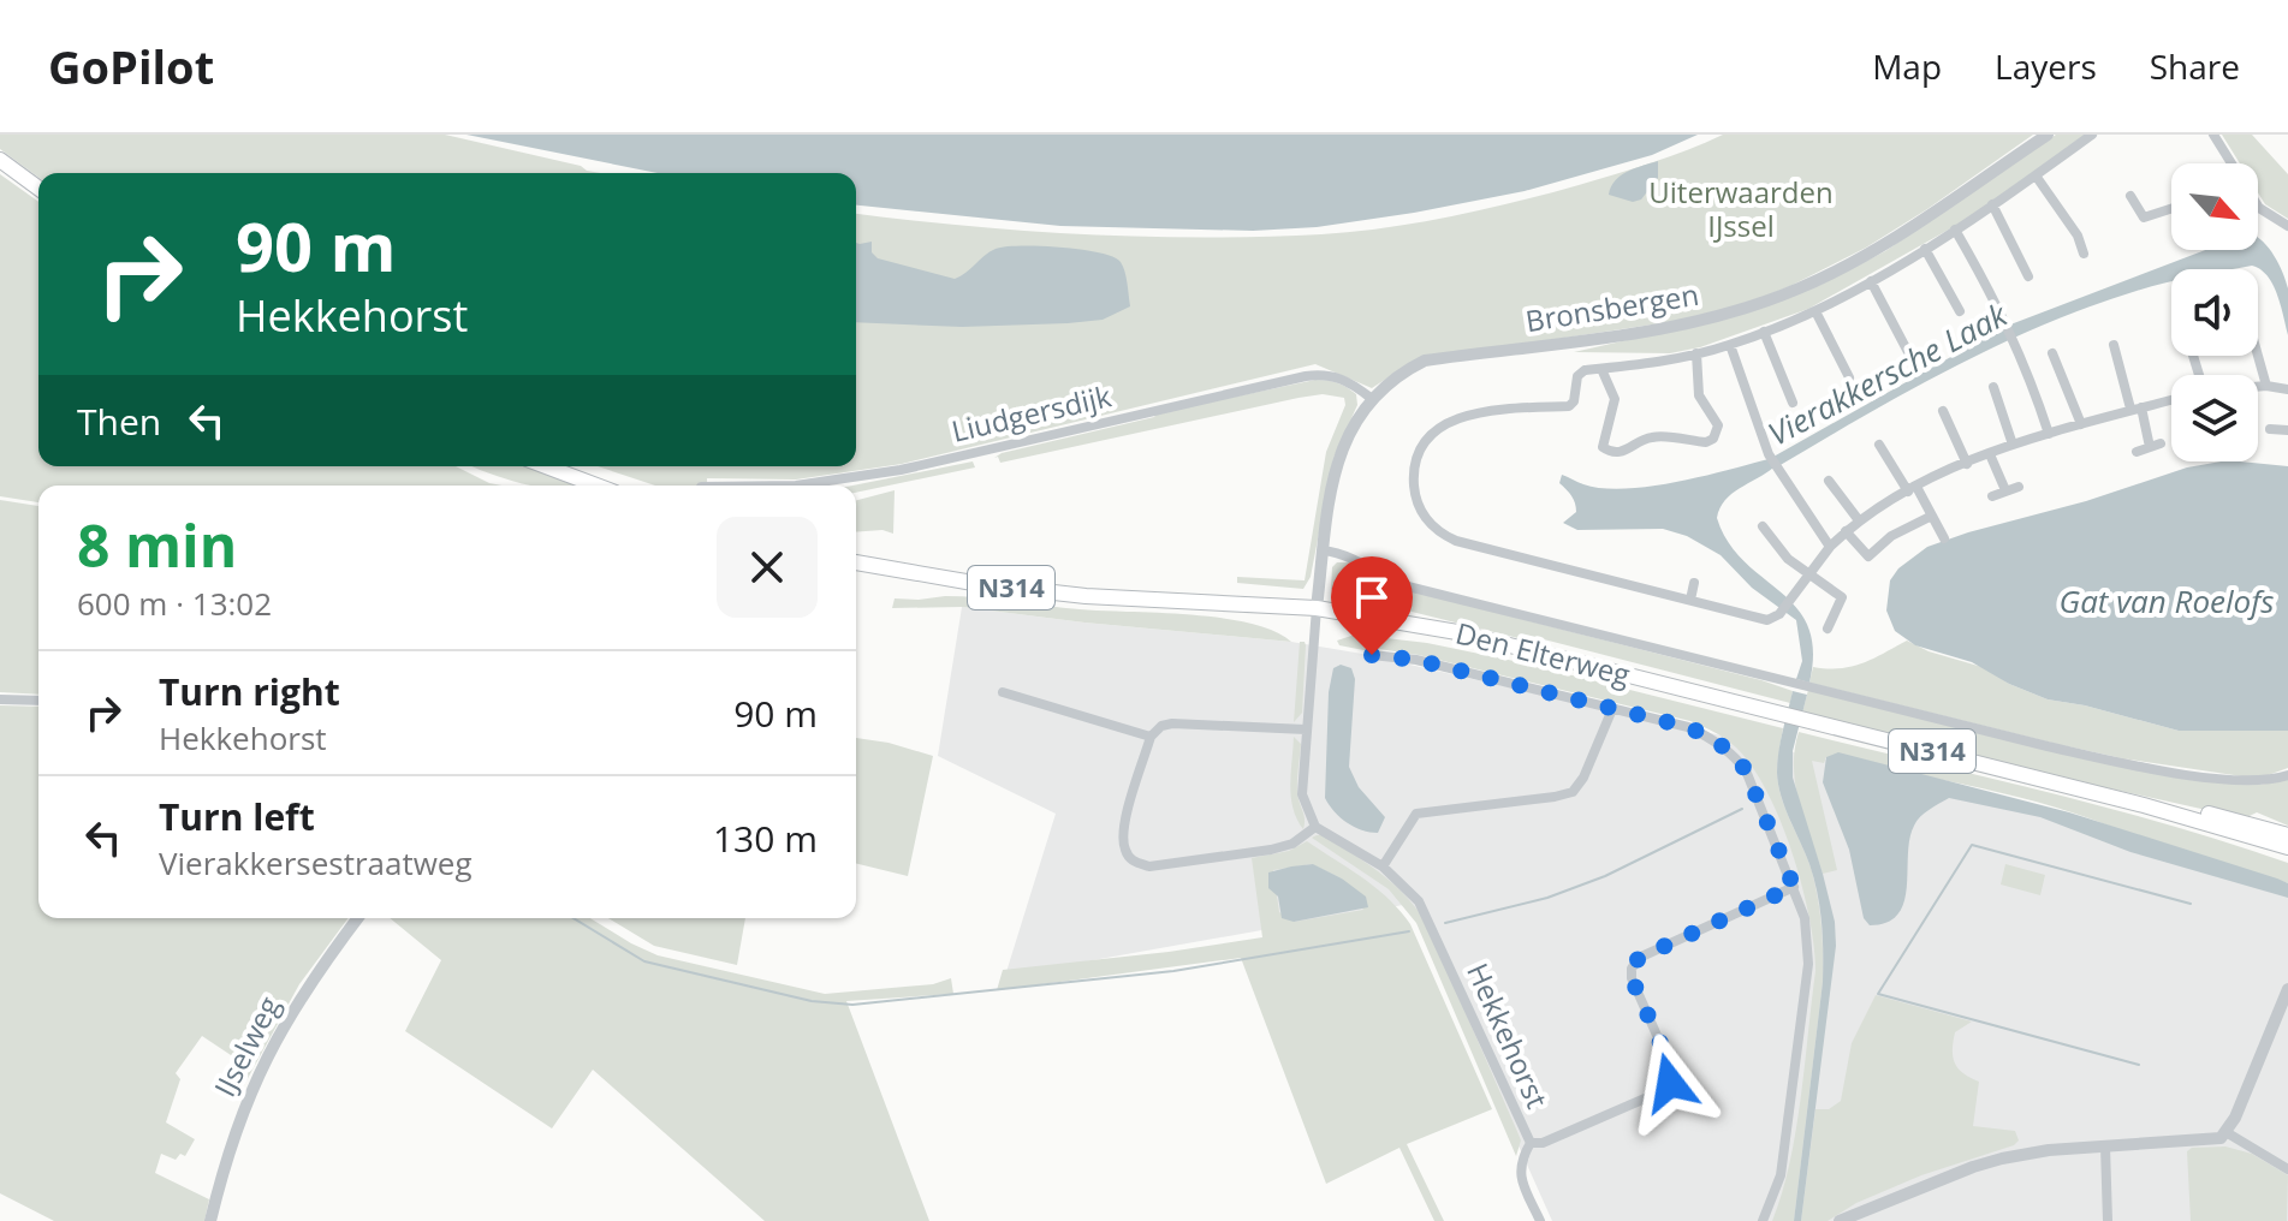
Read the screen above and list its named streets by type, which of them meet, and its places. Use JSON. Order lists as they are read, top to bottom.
{
  "streets": {
    "main road": ["N314", "Den Elterweg"],
    "street": [
      "Bronsbergen",
      "Liudgersdijk",
      "Hekkehorst",
      "IJselweg"
    ]
  },
  "crossings": [
    ["Bronsbergen", "Liudgersdijk"],
    ["Bronsbergen", "Den Elterweg"]
  ],
  "water": ["Vierakkersche Laak", "Gat van Roelofs"],
  "parks": ["Uiterwaarden IJssel"],
  "north": "bottom right",
  "page": {
    "header": "GoPilot",
    "nav": ["Map", "Layers", "Share"],
    "turn": ["90 m", "Hekkehorst"],
    "then": "Then",
    "heading": ["8 min", "600 m · 13:02"],
    "list": [
      {
        "name": "Turn right",
        "note": "Hekkehorst",
        "value": "90 m"
      },
      {
        "name": "Turn left",
        "note": "Vierakkersestraatweg",
        "value": "130 m"
      }
    ]
  }
}
